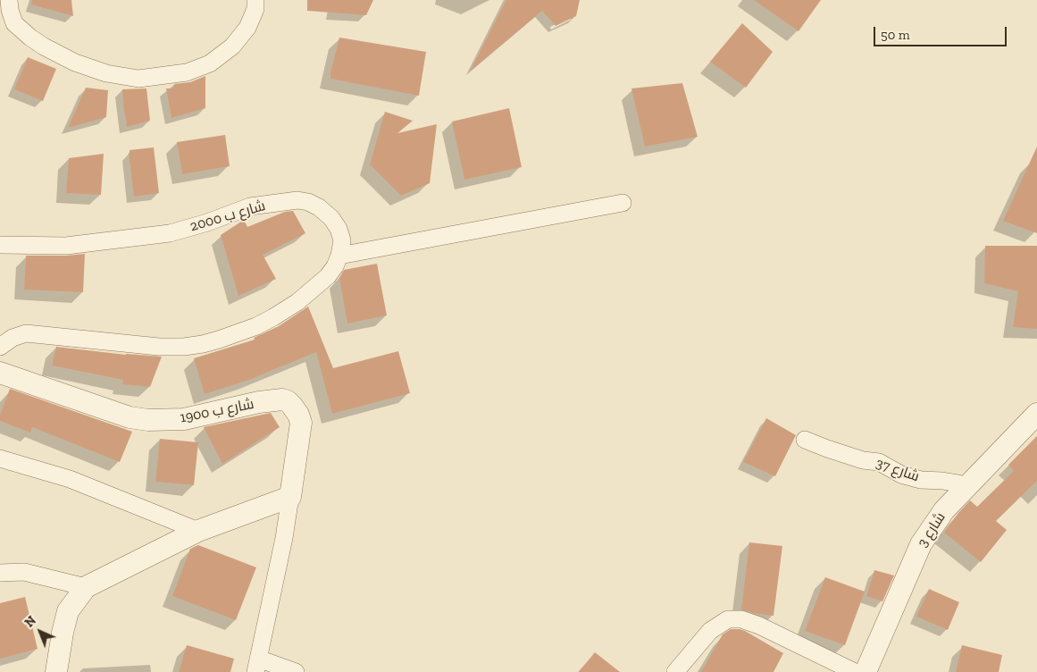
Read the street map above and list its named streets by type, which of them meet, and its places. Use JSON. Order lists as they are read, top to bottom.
{
  "streets": {
    "street": [
      "شارع ب 2000",
      "شارع ب 1900",
      "شارع 37",
      "شارع 3"
    ]
  },
  "crossings": [
    ["شارع 37", "شارع 3"]
  ],
  "scale_bar": "50 m",
  "north": "top left"
}
